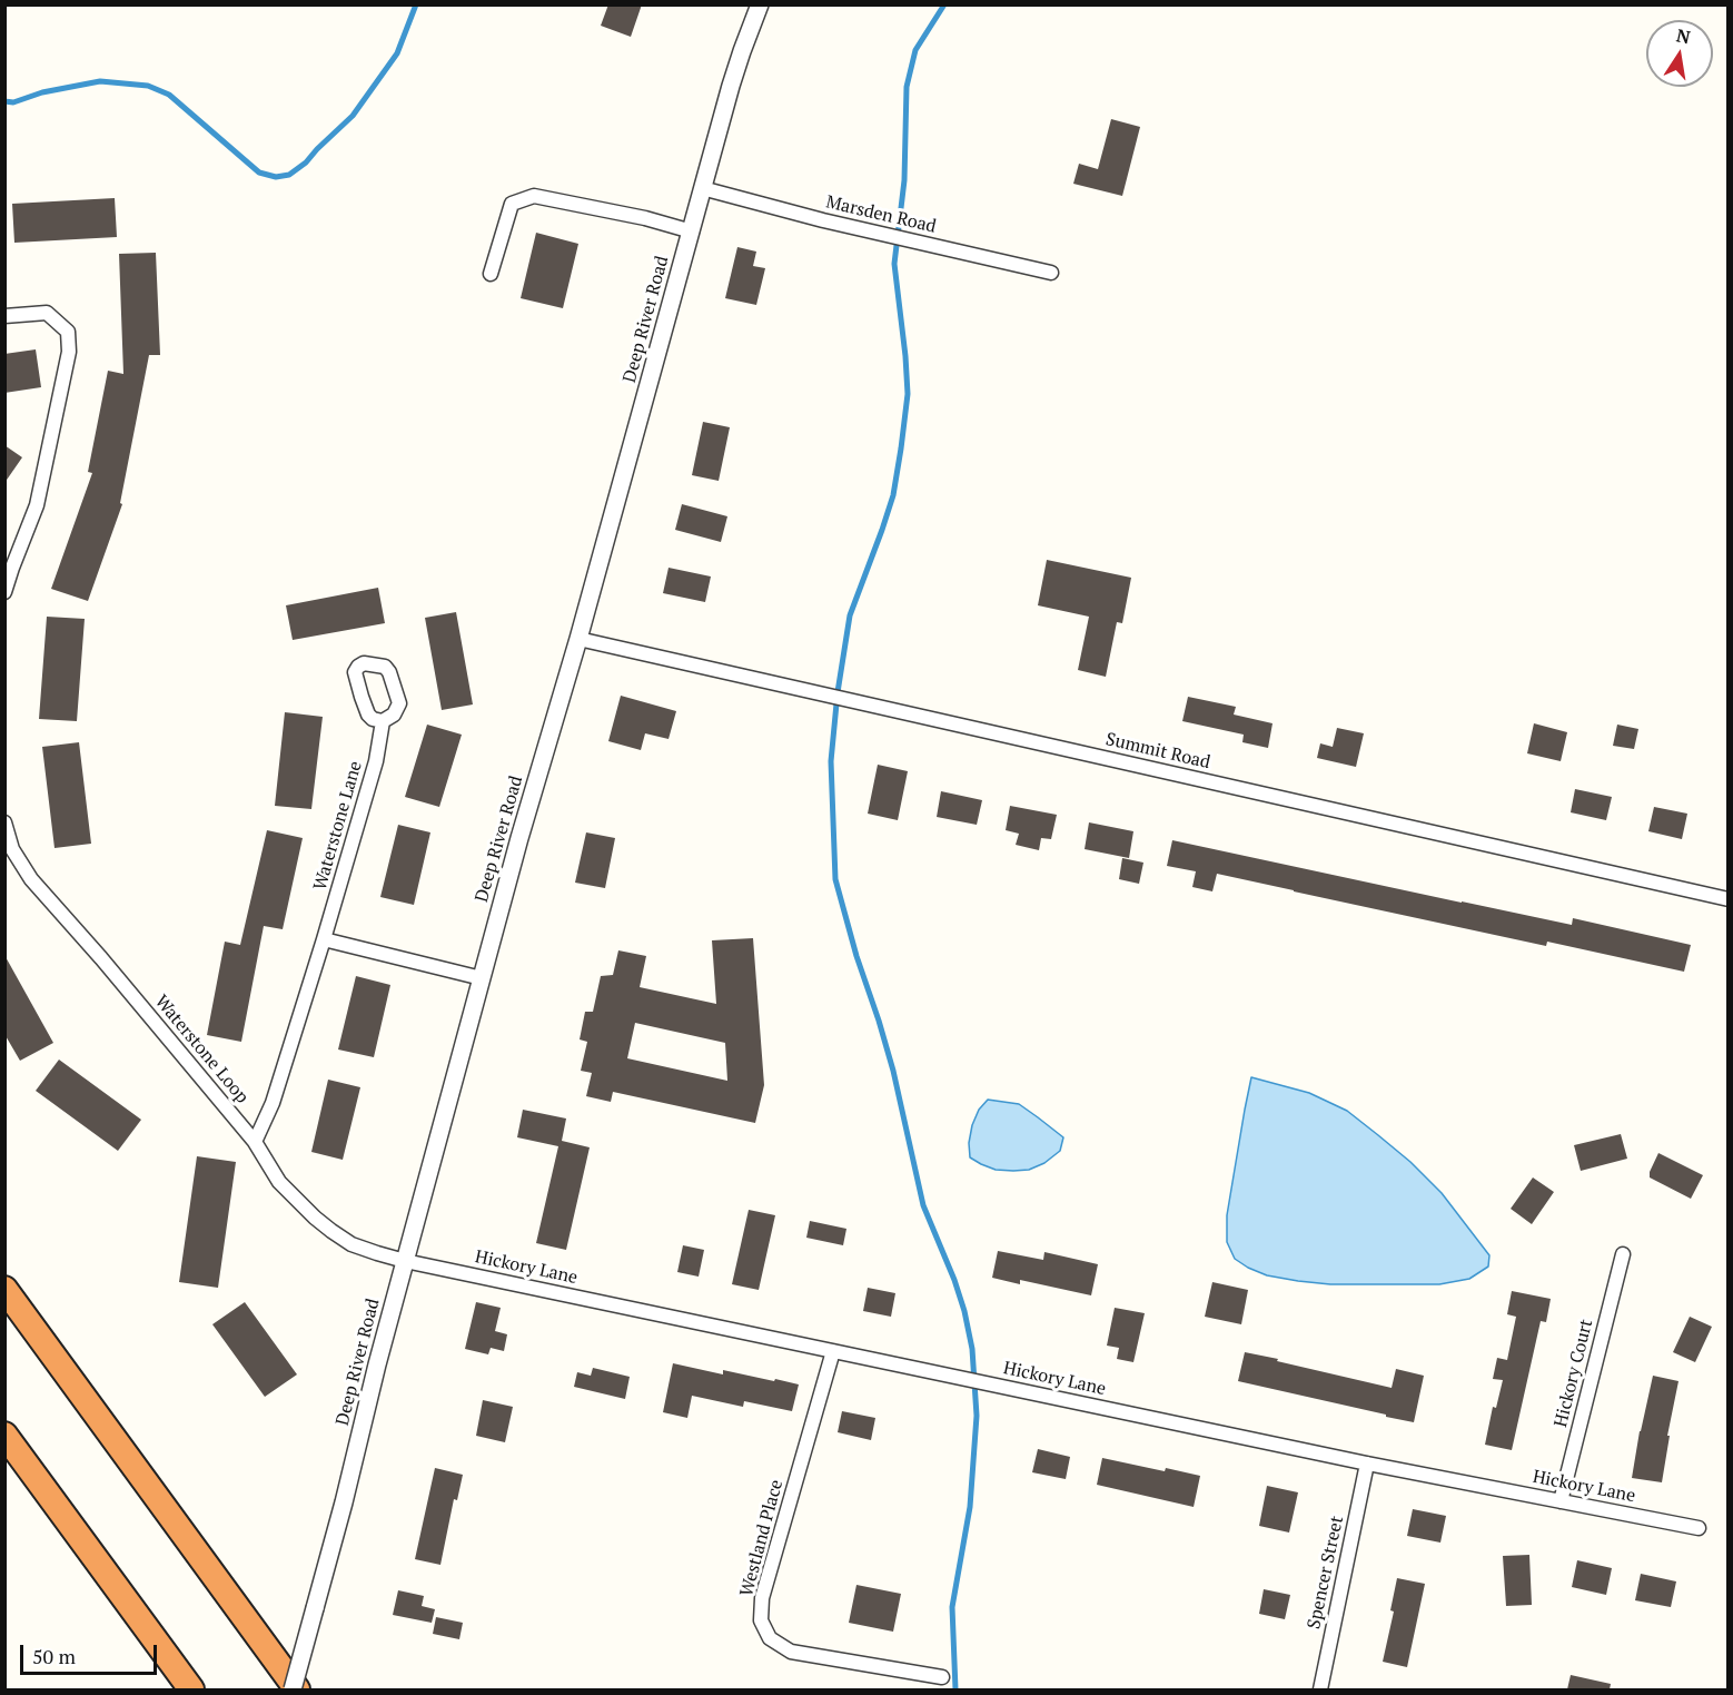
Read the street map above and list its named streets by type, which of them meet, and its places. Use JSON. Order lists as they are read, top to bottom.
{
  "streets": {
    "street": [
      "Marsden Road",
      "Deep River Road",
      "Summit Road",
      "Waterstone Lane",
      "Waterstone Loop",
      "Hickory Lane",
      "Hickory Court",
      "Westland Place",
      "Spencer Street"
    ]
  },
  "crossings": [
    ["Marsden Road", "Deep River Road"],
    ["Deep River Road", "Summit Road"],
    ["Deep River Road", "Waterstone Loop"],
    ["Deep River Road", "Hickory Lane"],
    ["Waterstone Lane", "Waterstone Loop"],
    ["Waterstone Loop", "Hickory Lane"],
    ["Hickory Lane", "Hickory Court"],
    ["Hickory Lane", "Westland Place"],
    ["Hickory Lane", "Spencer Street"]
  ],
  "scale_bar": "50 m",
  "north": "top"
}
